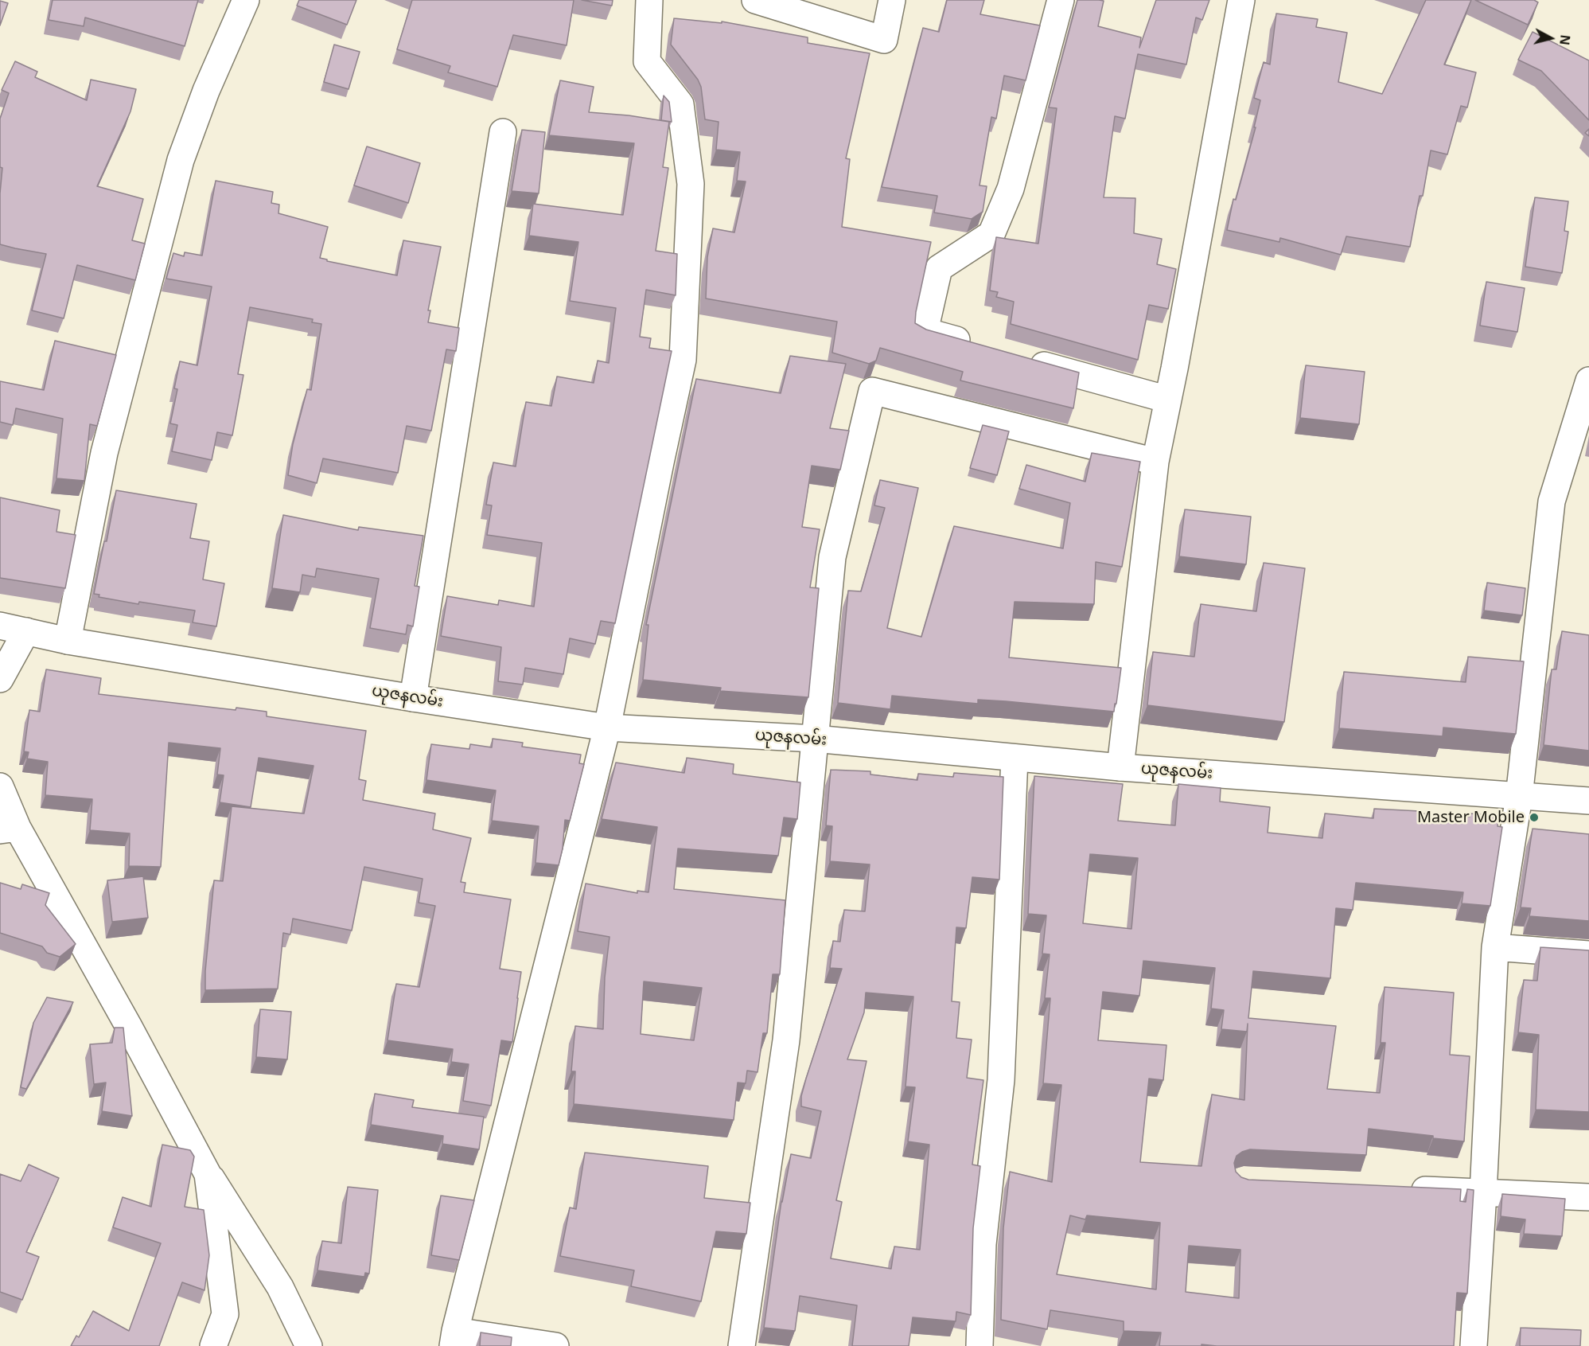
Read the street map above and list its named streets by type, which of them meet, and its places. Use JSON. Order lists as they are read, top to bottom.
{
  "streets": {
    "street": ["ယုဇနလမ်း"]
  },
  "places": ["Master Mobile"],
  "north": "right"
}
